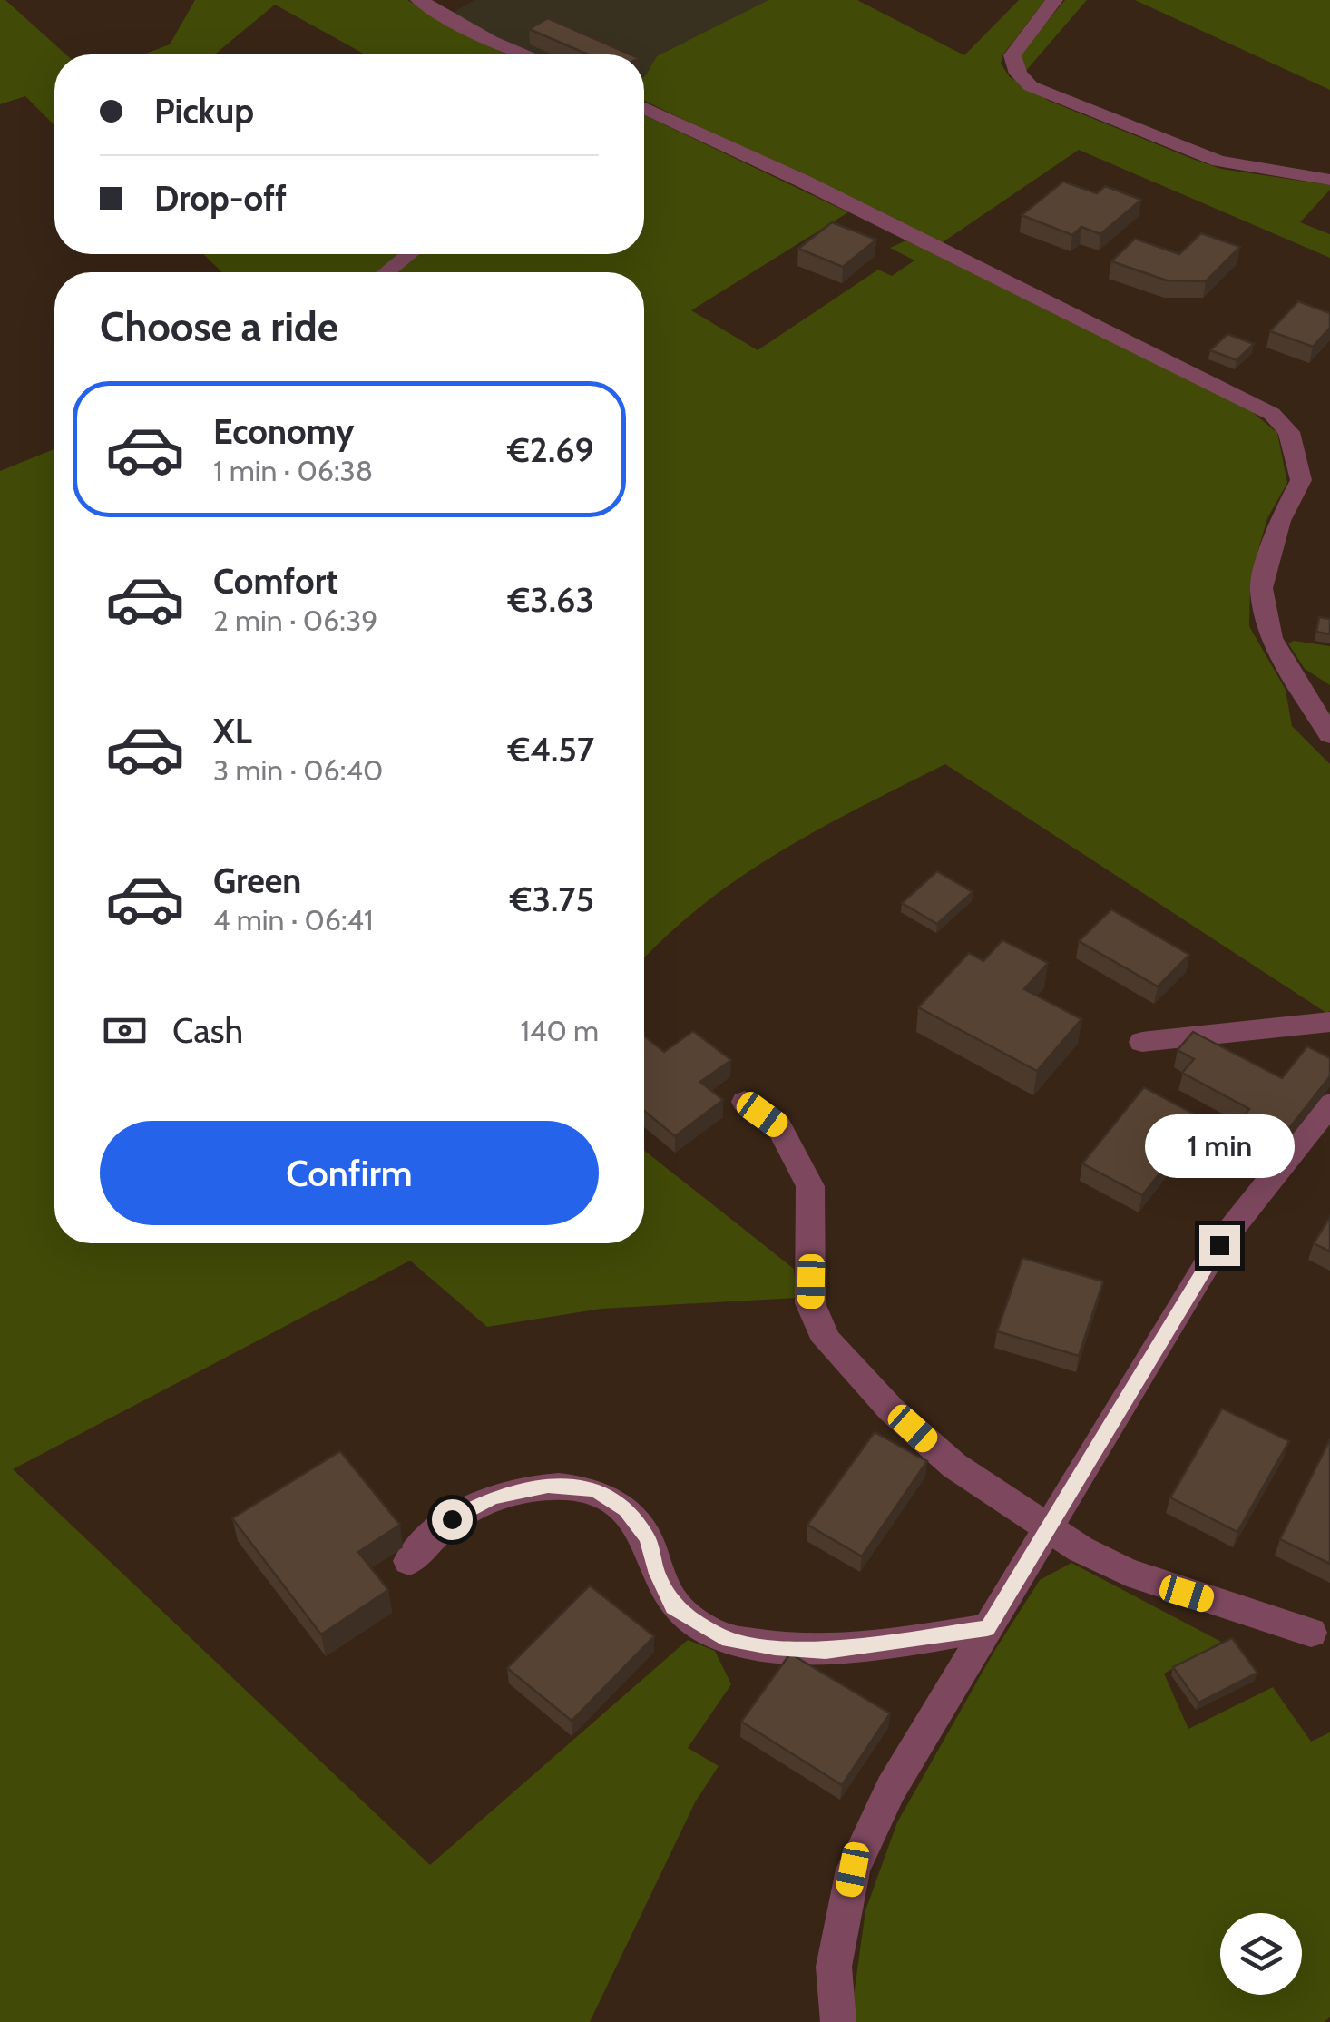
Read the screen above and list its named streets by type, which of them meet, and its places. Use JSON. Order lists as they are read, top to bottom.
{
  "page": {
    "banner": ["Pickup", "Drop-off"],
    "heading": "Choose a ride",
    "list": [
      {
        "name": "Economy",
        "note": "1 min · 06:38",
        "value": "€2.69"
      },
      {
        "name": "Comfort",
        "note": "2 min · 06:39",
        "value": "€3.63"
      },
      {
        "name": "XL",
        "note": "3 min · 06:40",
        "value": "€4.57"
      },
      {
        "name": "Green",
        "note": "4 min · 06:41",
        "value": "€3.75"
      }
    ],
    "pay": ["Cash", "140 m"],
    "buttons": "Confirm",
    "bubble": "1 min"
  }
}
